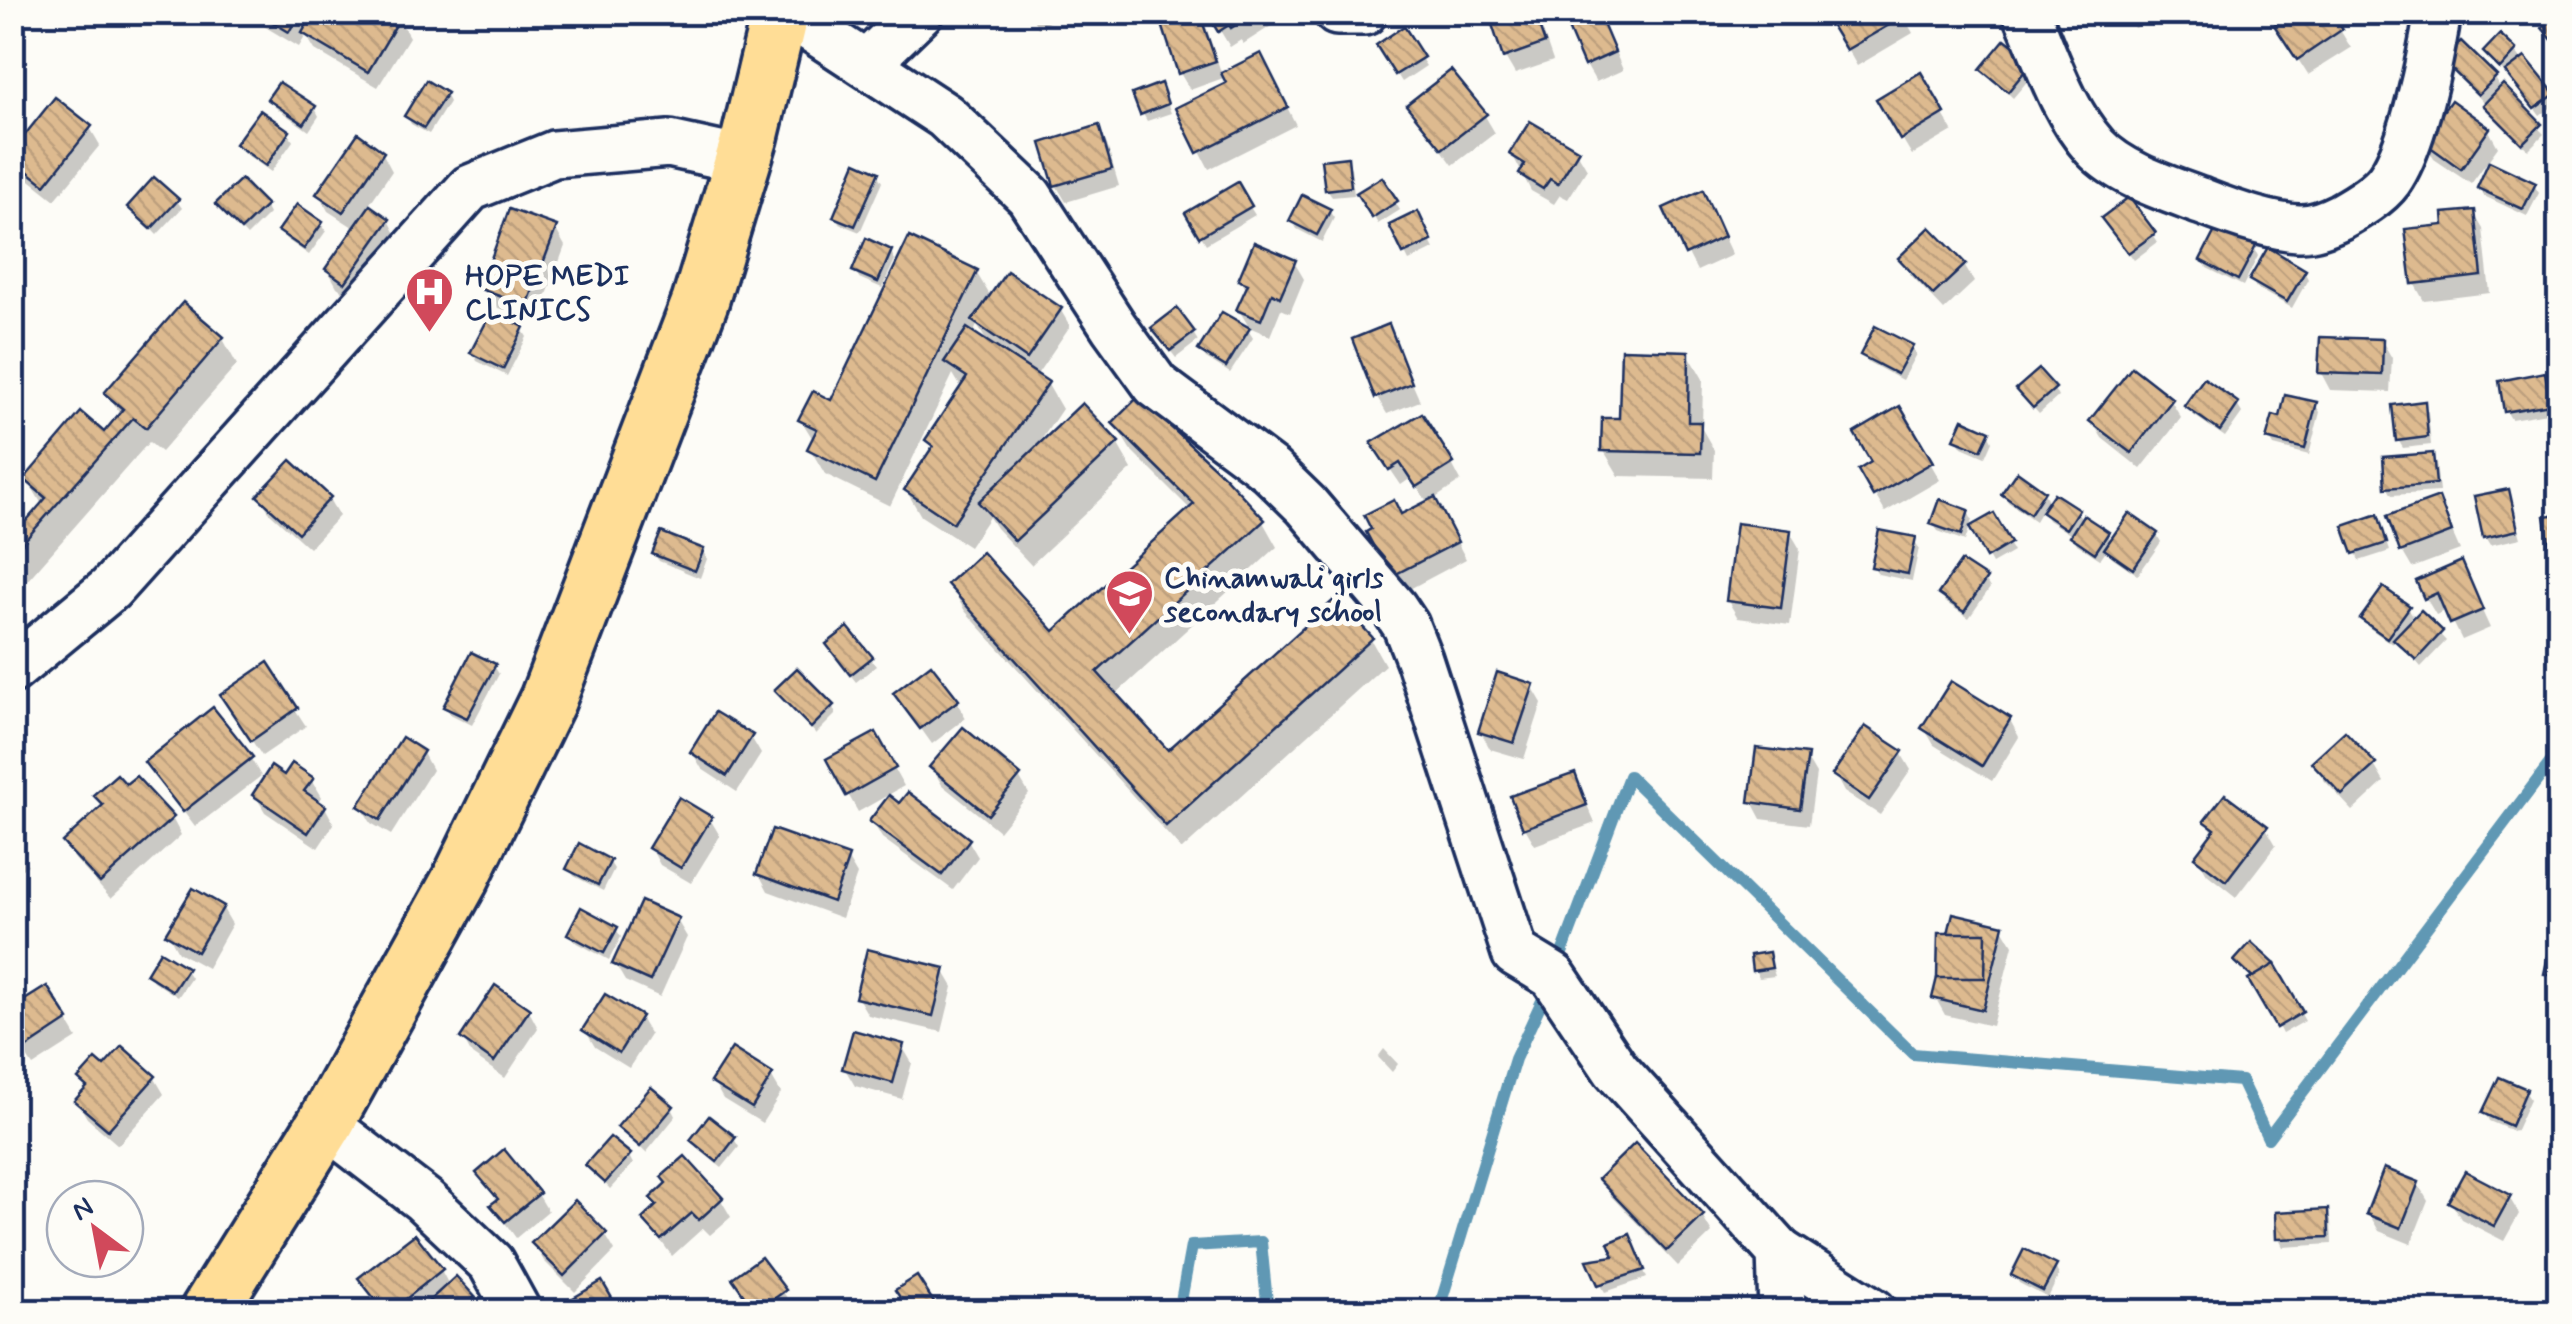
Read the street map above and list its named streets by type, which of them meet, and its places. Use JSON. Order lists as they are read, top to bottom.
{
  "places": {
    "hospital": ["HOPE MEDI CLINICS"],
    "school or university": ["Chinamwali girls secondary school"]
  },
  "north": "top left"
}
